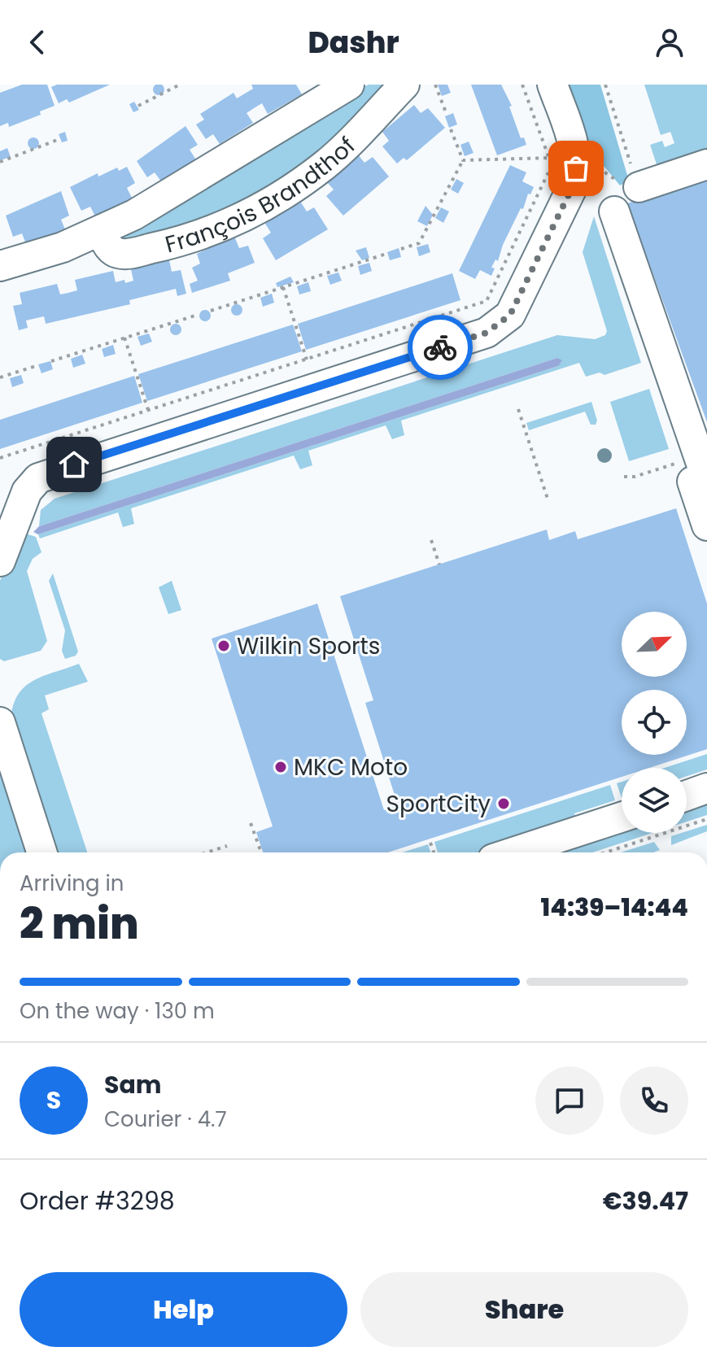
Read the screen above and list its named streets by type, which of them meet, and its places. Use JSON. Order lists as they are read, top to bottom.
{
  "streets": {
    "street": ["François Brandthof"]
  },
  "places": ["Wilkin Sports", "MKC Moto", "SportCity"],
  "north": "top right",
  "page": {
    "header": "Dashr",
    "heading": ["2 min", "Arriving in", "14:39–14:44"],
    "panel": [
      "Sam",
      "Courier · 4.7",
      "Order #3298",
      "€39.47"
    ],
    "bar": "On the way · 130 m",
    "round": "S",
    "buttons": ["Help", "Share"]
  }
}
